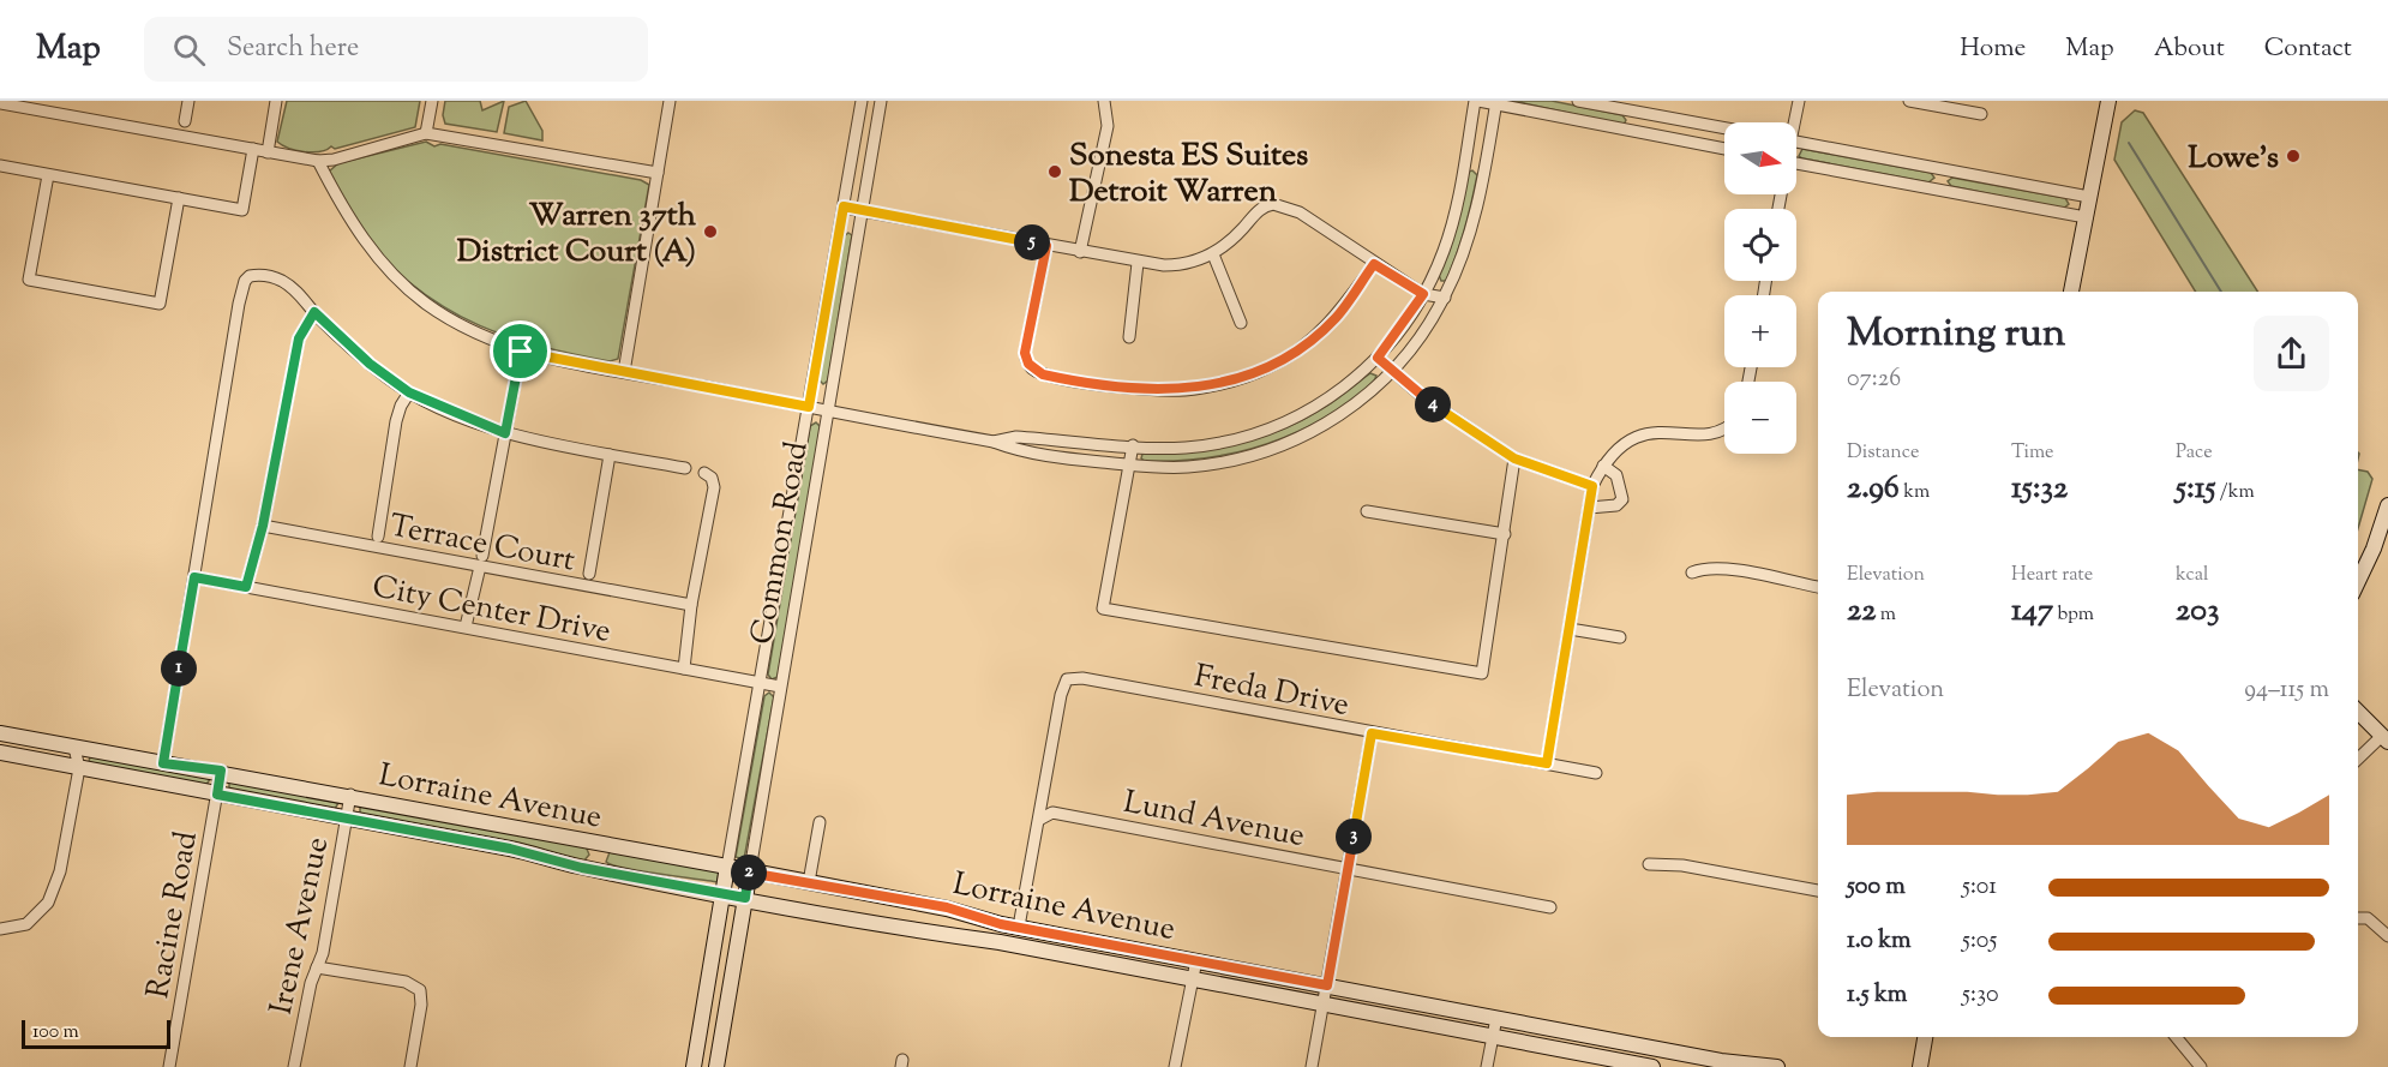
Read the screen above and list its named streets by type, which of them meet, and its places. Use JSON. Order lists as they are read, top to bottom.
{
  "streets": {
    "street": [
      "Terrace Court",
      "Common Road",
      "City Center Drive",
      "Freda Drive",
      "Lorraine Avenue",
      "Lund Avenue",
      "Racine Road",
      "Irene Avenue"
    ]
  },
  "crossings": [
    ["Common Road", "City Center Drive"],
    ["Common Road", "Lorraine Avenue"],
    ["Freda Drive", "Lund Avenue"],
    ["Lorraine Avenue", "Racine Road"],
    ["Lorraine Avenue", "Irene Avenue"]
  ],
  "places": ["Lowe's", "Sonesta ES Suites Detroit Warren", "Warren 37th District Court (A)"],
  "scale_bar": "100 m",
  "north": "right",
  "page": {
    "header": "Map",
    "search": "Search here",
    "nav": [
      "Home",
      "Map",
      "About",
      "Contact"
    ],
    "map_buttons": ["+", "−"],
    "pins": [
      "5",
      "4",
      "1",
      "3",
      "2"
    ],
    "heading": ["Morning run", "07:26"],
    "stats": [
      ["Distance", "2.96 km"],
      ["Time", "15:32"],
      ["Pace", "5:15 /km"],
      ["Elevation", "22 m"],
      ["Heart rate", "147 bpm"],
      ["kcal", "203"]
    ],
    "chart": ["Elevation", "94–115 m"],
    "list": [
      {
        "name": "500 m",
        "note": "5:01"
      },
      {
        "name": "1.0 km",
        "note": "5:05"
      },
      {
        "name": "1.5 km",
        "note": "5:30"
      }
    ],
    "scale": "100 m"
  }
}
